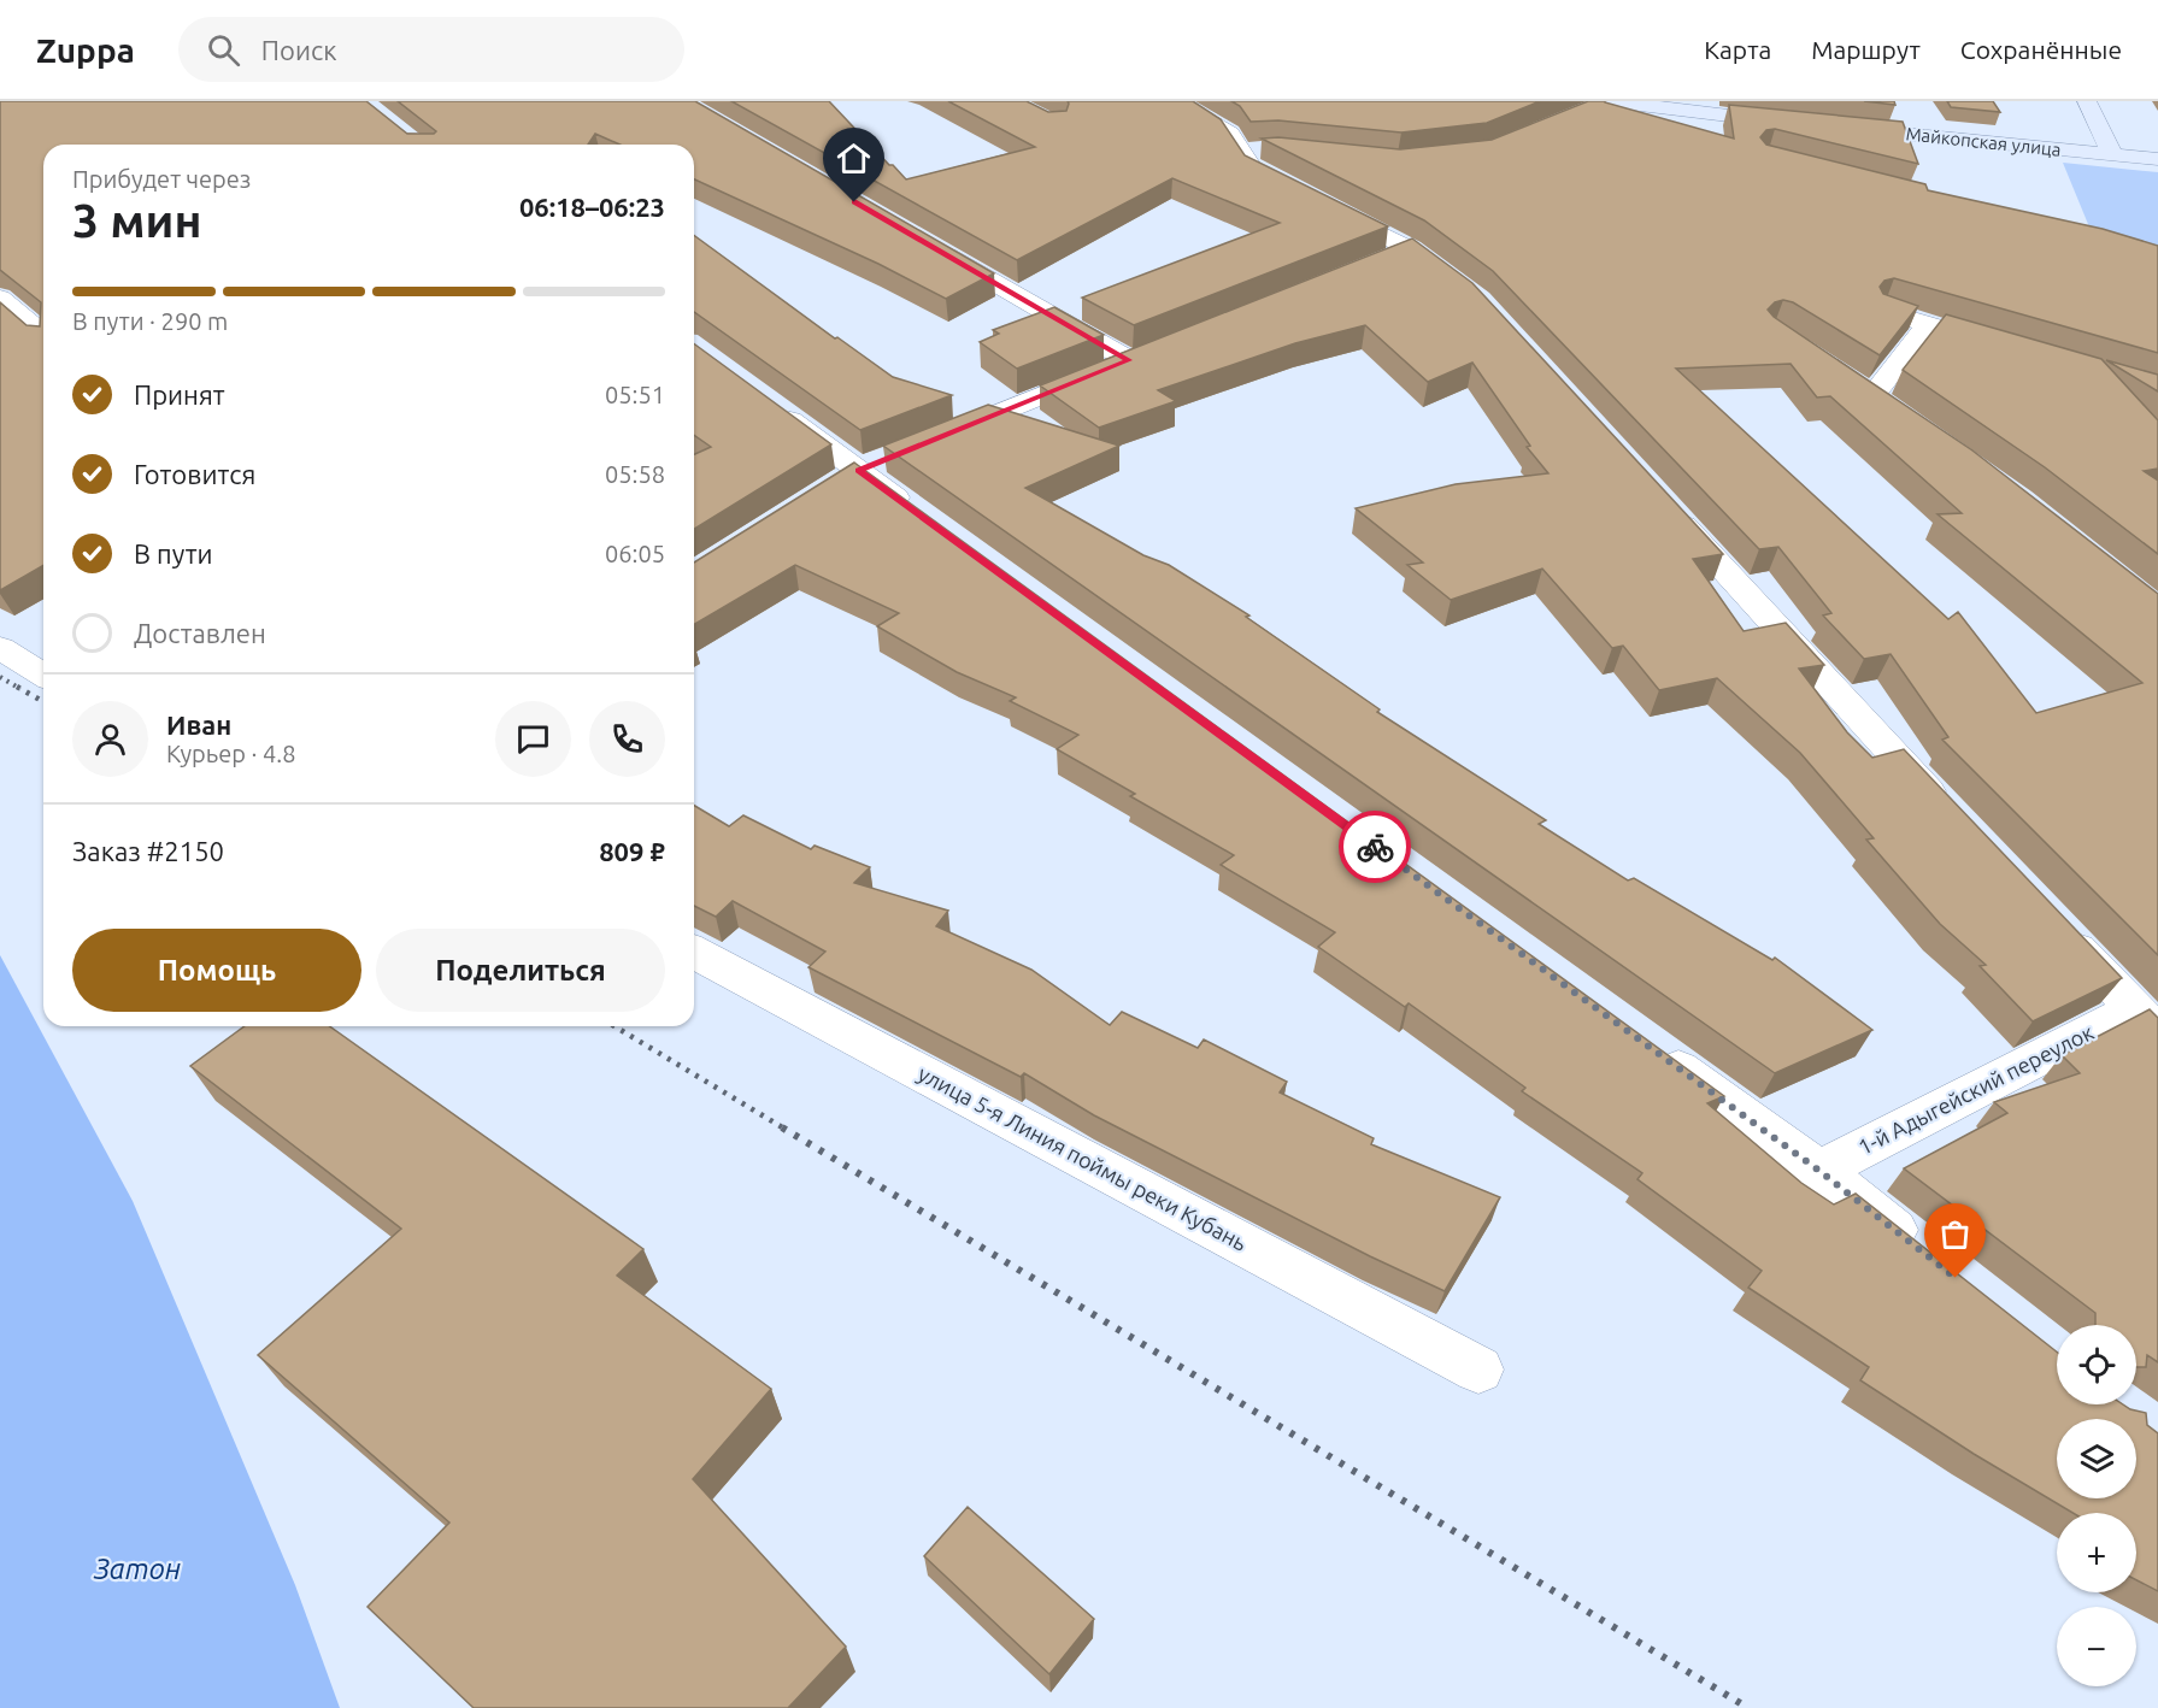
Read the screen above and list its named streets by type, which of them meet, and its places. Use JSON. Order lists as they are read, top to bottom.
{
  "streets": {
    "street": ["Майкопская улица", "1-й Адыгейский переулок", "улица 5-я Линия поймы реки Кубань"]
  },
  "water": ["Затон"],
  "page": {
    "header": "Zuppa",
    "search": "Поиск",
    "nav": ["Карта", "Маршрут", "Сохранённые"],
    "heading": ["3 мин", "Прибудет через", "06:18–06:23"],
    "panel": [
      "Иван",
      "Курьер · 4.8",
      "Заказ #2150",
      "809 ₽"
    ],
    "bar": "В пути · 290 m",
    "list": [
      ["Принят", "05:51"],
      ["Готовится", "05:58"],
      ["В пути", "06:05"],
      "Доставлен"
    ],
    "buttons": ["Помощь", "Поделиться"],
    "map_buttons": ["+", "−"]
  }
}
